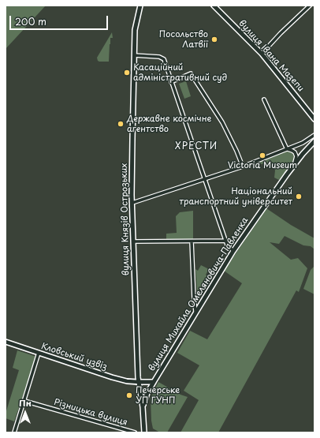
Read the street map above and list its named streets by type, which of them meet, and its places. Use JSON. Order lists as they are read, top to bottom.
{
  "streets": {
    "main road": ["вулиця Івана Мазепи", "вулиця Князів Острозьких", "вулиця Михайла Омеляновича-Павленка"],
    "street": ["Кловський узвіз", "Різницька вулиця"]
  },
  "crossings": [
    ["вулиця Князів Острозьких", "вулиця Михайла Омеляновича-Павленка"],
    ["вулиця Князів Острозьких", "Кловський узвіз"],
    ["вулиця Михайла Омеляновича-Павленка", "Кловський узвіз"]
  ],
  "districts": ["ХРЕСТИ"],
  "places": [
    "Посольство Латвії",
    "Касаційний адміністративний суд",
    "Державне космічне агентство",
    "Victoria Museum",
    "Національний транспортний університет",
    "Печерське УП ГУНП"
  ],
  "scale_bar": "200 m",
  "north": "top"
}
